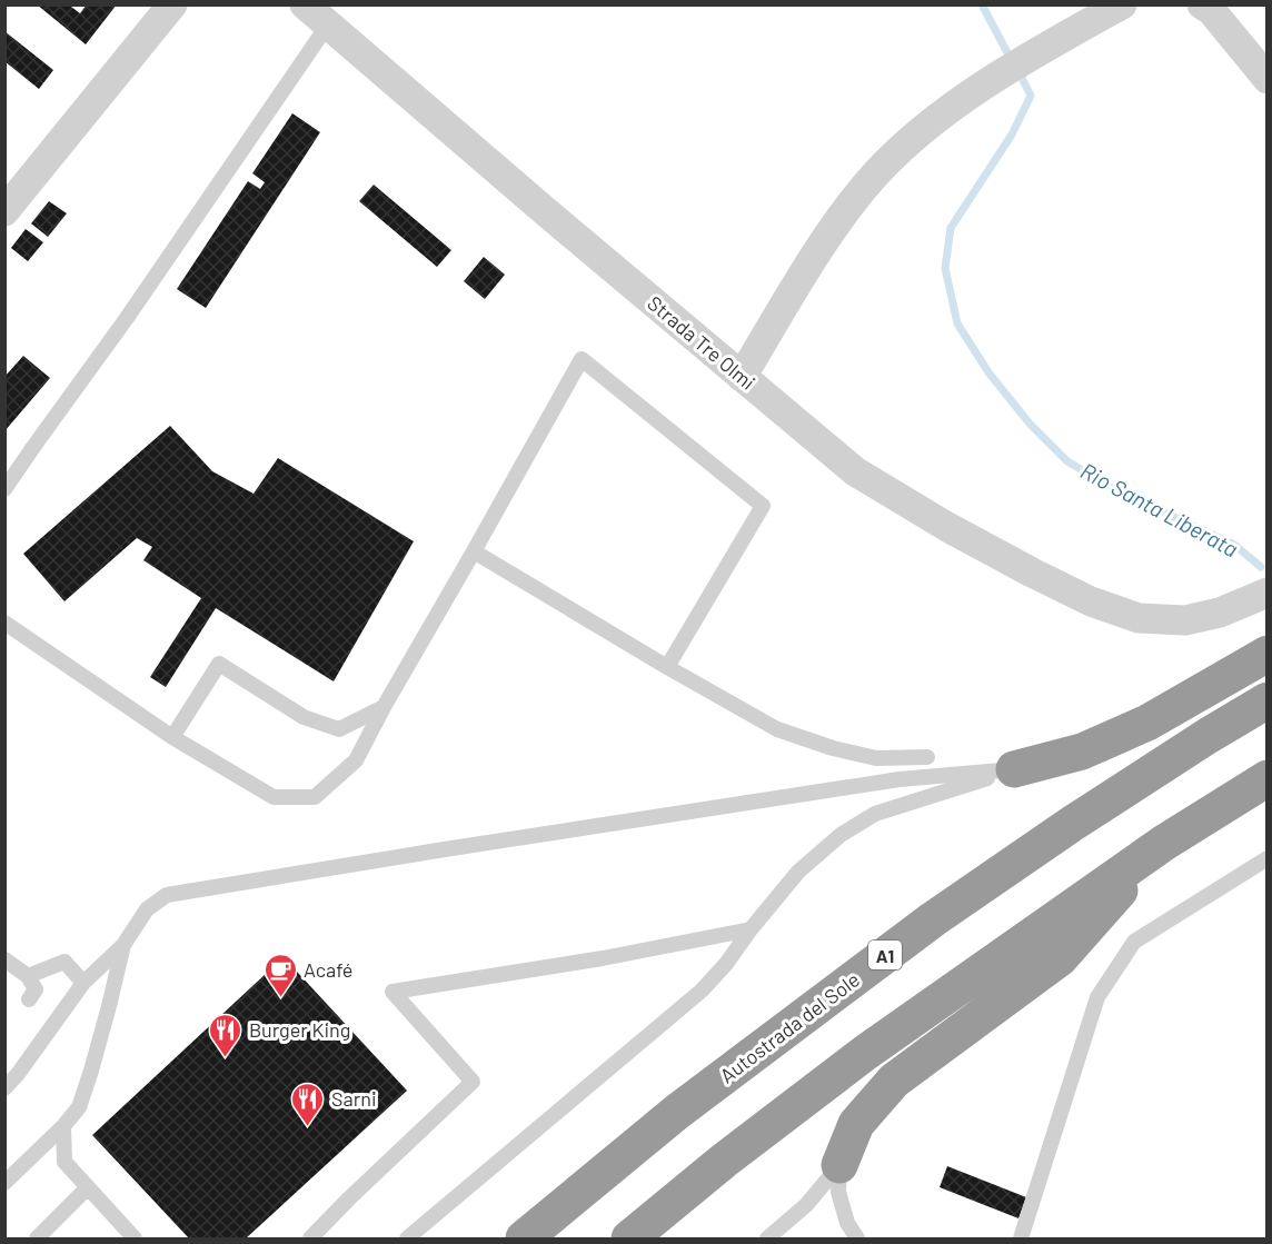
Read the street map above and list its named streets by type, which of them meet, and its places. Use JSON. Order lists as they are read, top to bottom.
{
  "streets": {
    "highway": ["A1", "Autostrada del Sole"],
    "street": ["Strada Tre Olmi"]
  },
  "water": ["Rio Santa Liberata"],
  "places": {
    "cafe": ["Acafé"],
    "restaurant": ["Burger King", "Sarni"]
  }
}
